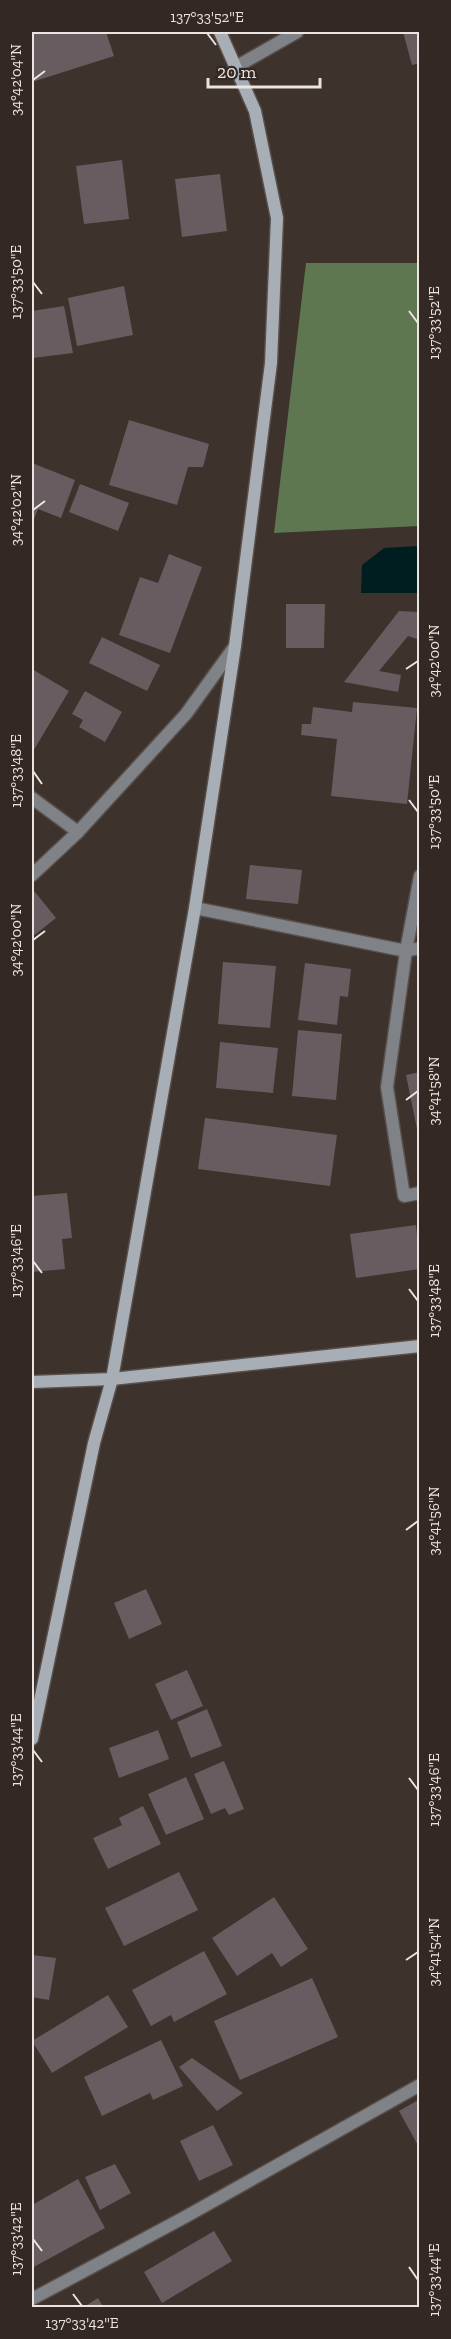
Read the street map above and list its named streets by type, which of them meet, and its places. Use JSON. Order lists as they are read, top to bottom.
{
  "scale_bar": "20 m",
  "coordinates": [
    "137°33'52\"E",
    "34°42'04\"N",
    "137°33'50\"E",
    "34°42'02\"N",
    "34°42'00\"N",
    "137°33'48\"E",
    "34°41'58\"N",
    "137°33'46\"E",
    "34°41'56\"N",
    "137°33'44\"E",
    "34°41'54\"N",
    "137°33'42\"E"
  ]
}
